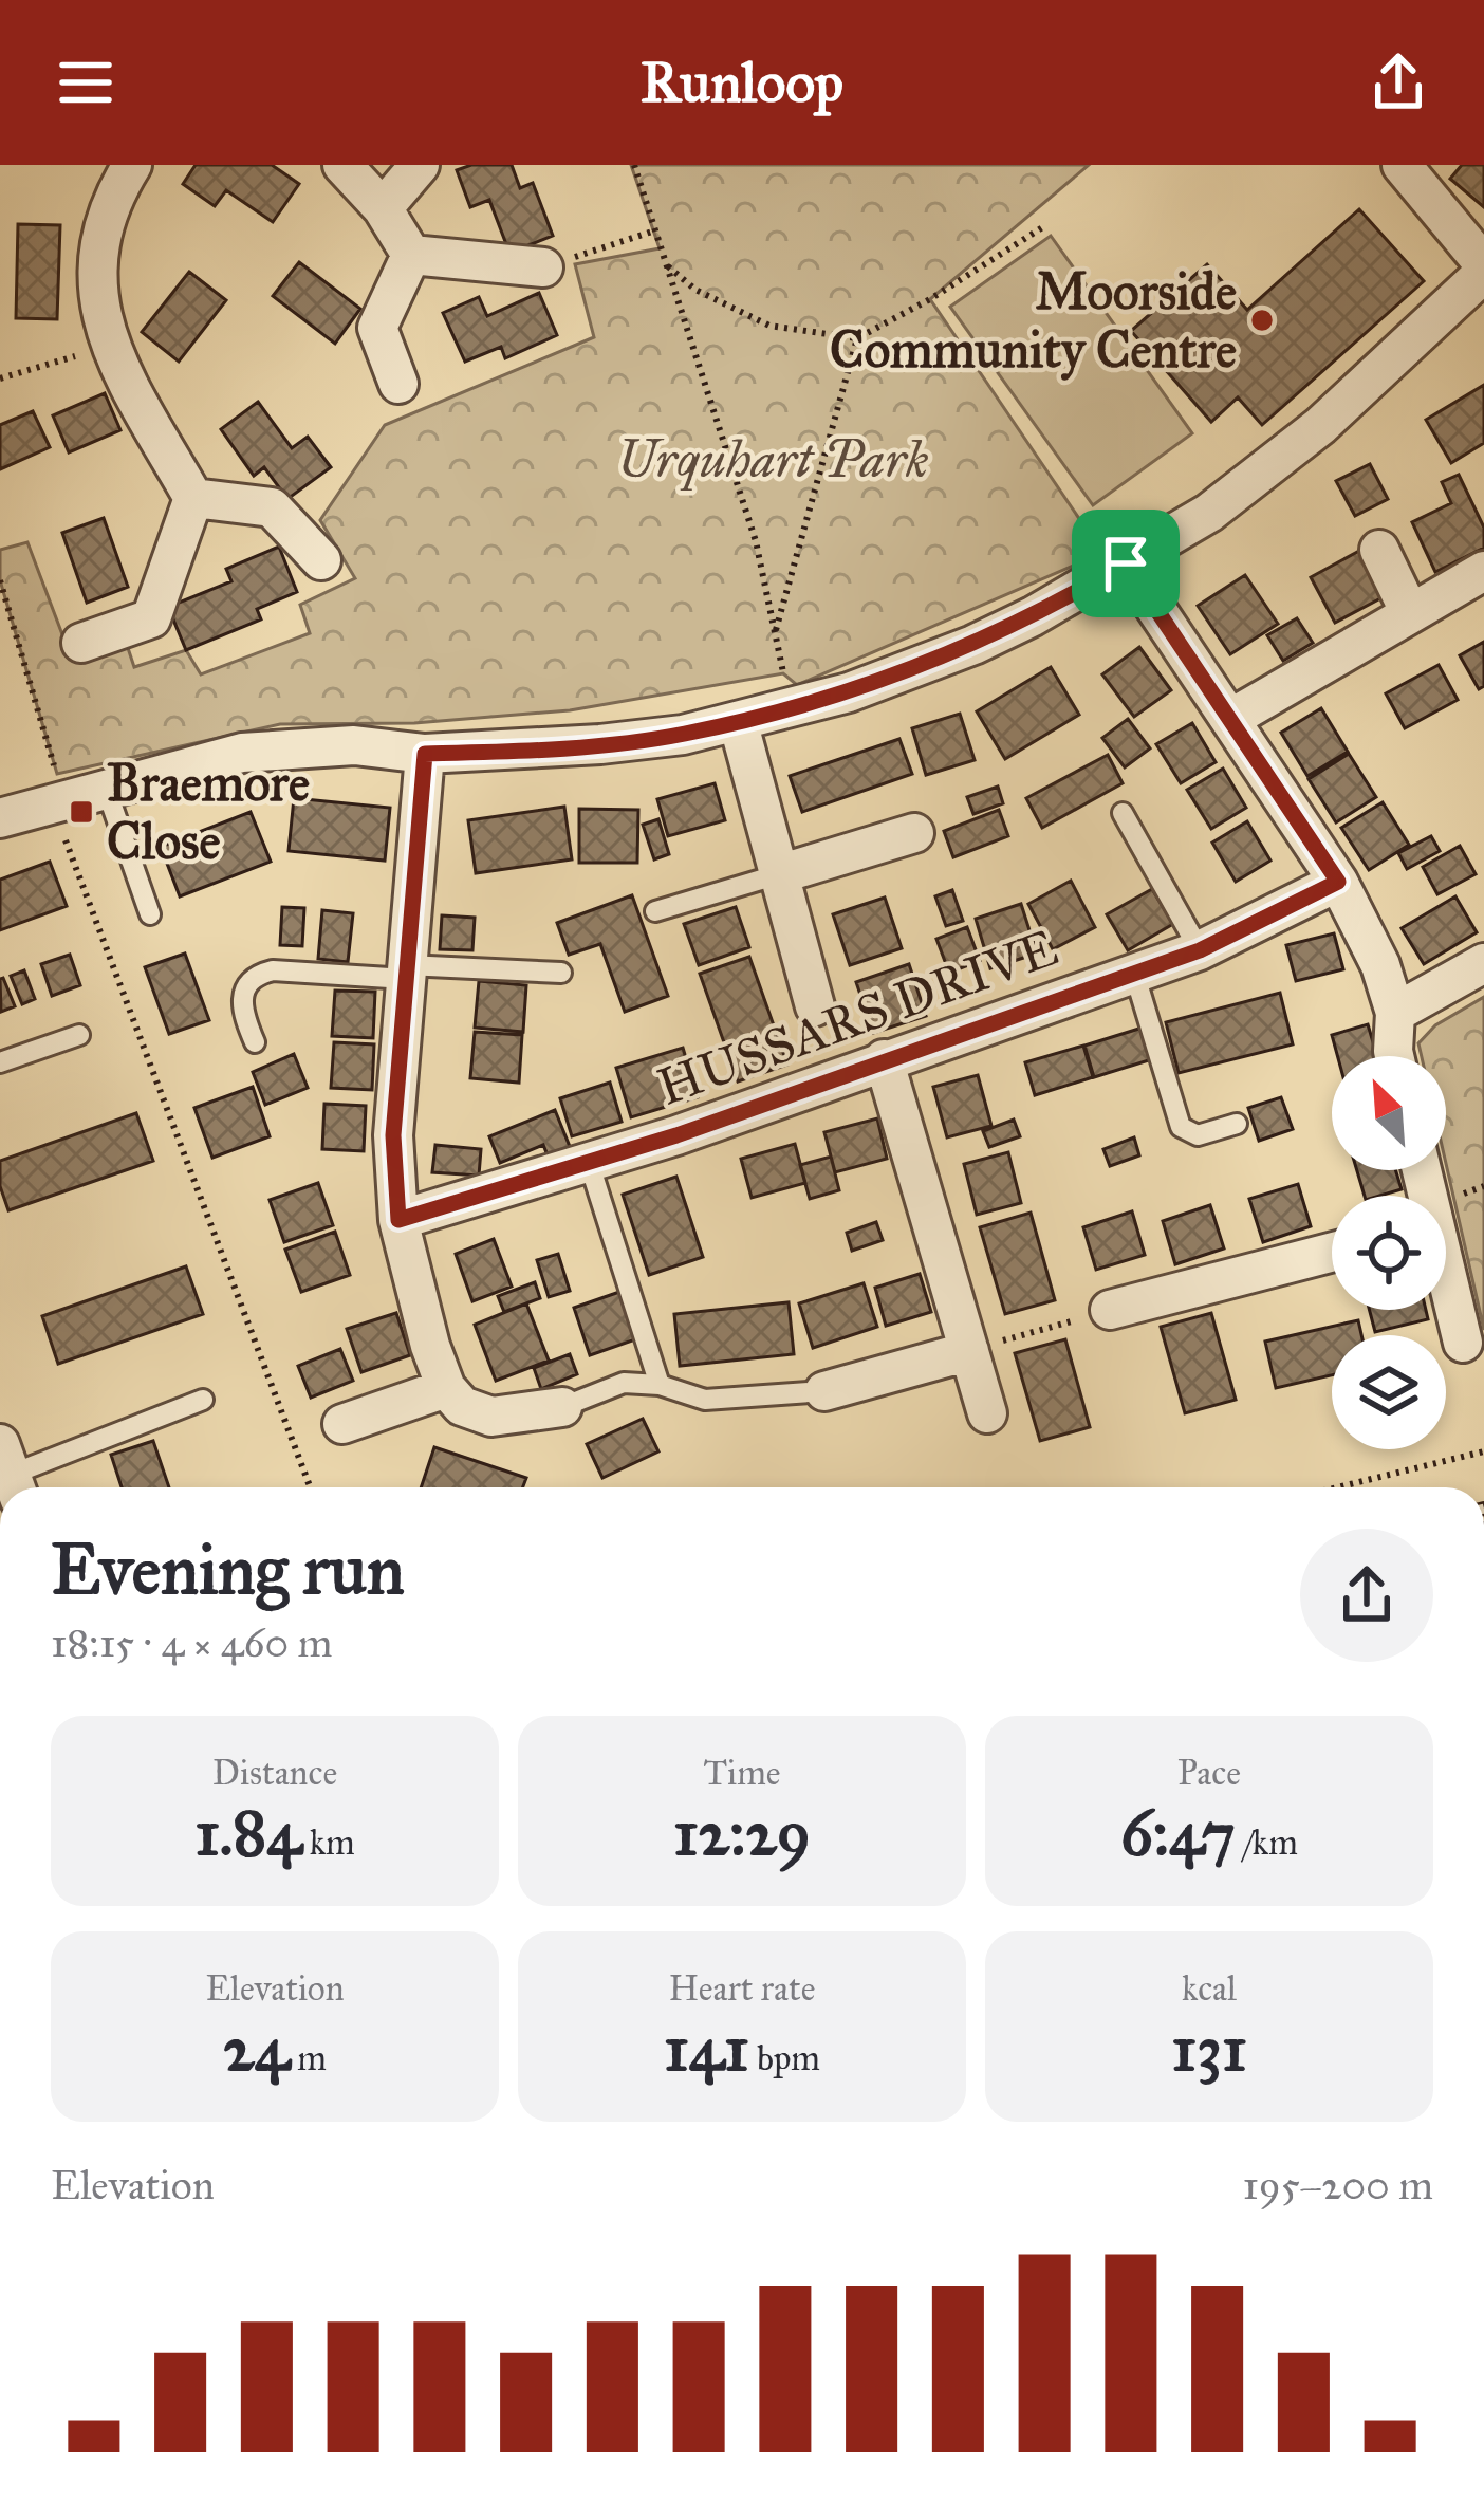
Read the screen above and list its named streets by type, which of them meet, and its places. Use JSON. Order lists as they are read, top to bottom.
{
  "streets": {
    "street": ["HUSSARS DRIVE"]
  },
  "parks": ["Urquhart Park"],
  "places": {
    "other": ["Moorside Community Centre"],
    "transit": ["Braemore Close"]
  },
  "north": "top left",
  "page": {
    "header": "Runloop",
    "heading": ["Evening run", "18:15 · 4 × 460 m"],
    "stats": [
      ["Distance", "1.84 km"],
      ["Time", "12:29"],
      ["Pace", "6:47 /km"],
      ["Elevation", "24 m"],
      ["Heart rate", "141 bpm"],
      ["kcal", "131"]
    ],
    "chart": ["Elevation", "195–200 m"]
  }
}
